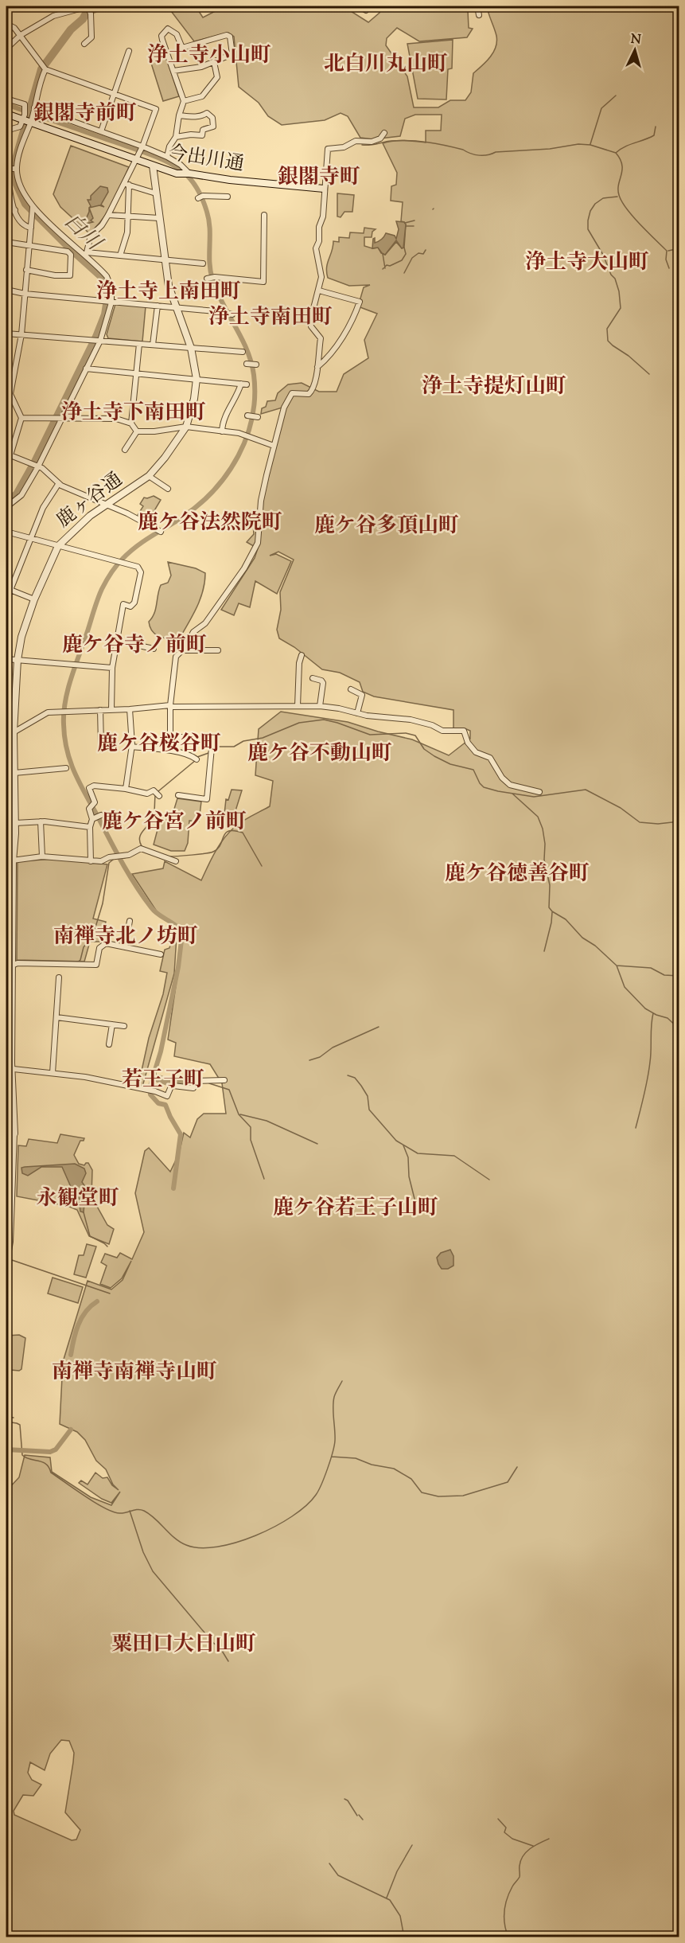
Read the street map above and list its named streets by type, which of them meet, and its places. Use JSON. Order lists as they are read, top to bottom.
{
  "streets": {
    "main road": ["今出川通"],
    "street": ["鹿ヶ谷通"]
  },
  "crossings": [
    ["今出川通", "鹿ヶ谷通"]
  ],
  "districts": [
    "浄土寺小山町",
    "北白川丸山町",
    "銀閣寺前町",
    "銀閣寺町",
    "浄土寺大山町",
    "浄土寺上南田町",
    "浄土寺南田町",
    "浄土寺提灯山町",
    "浄土寺下南田町",
    "鹿ケ谷法然院町",
    "鹿ケ谷多頂山町",
    "鹿ケ谷寺ノ前町",
    "鹿ケ谷桜谷町",
    "鹿ケ谷不動山町",
    "鹿ケ谷宮ノ前町",
    "鹿ケ谷徳善谷町",
    "南禅寺北ノ坊町",
    "若王子町",
    "永観堂町",
    "鹿ケ谷若王子山町",
    "南禅寺南禅寺山町",
    "粟田口大日山町"
  ],
  "water": ["白川"],
  "north": "top"
}
